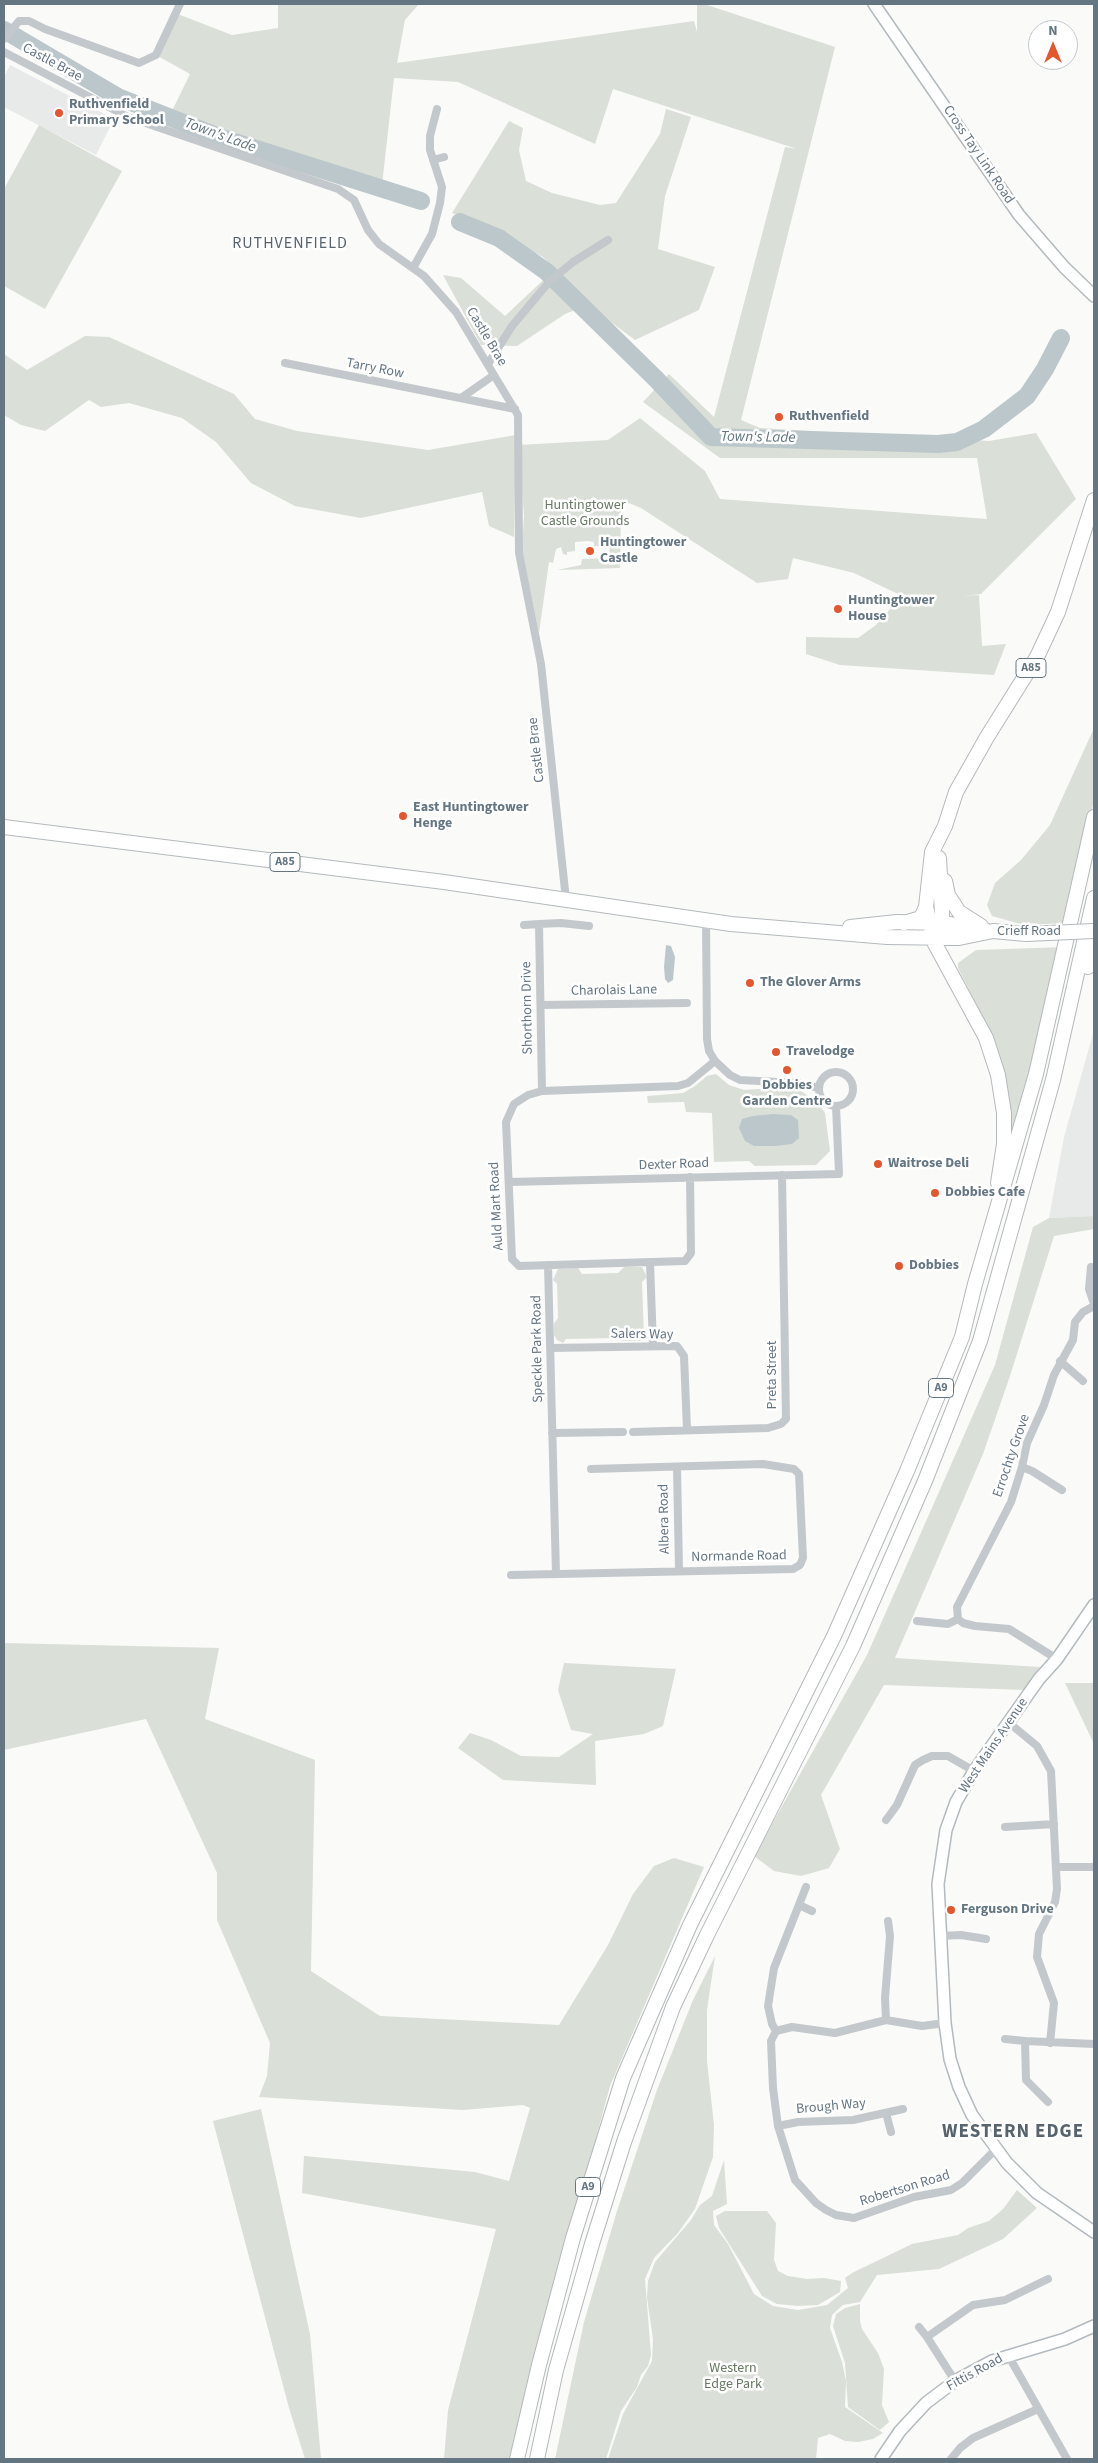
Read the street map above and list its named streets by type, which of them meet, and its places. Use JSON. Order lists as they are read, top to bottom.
{
  "streets": {
    "highway": ["A85", "Crieff Road", "A9"],
    "street": [
      "Castle Brae",
      "Cross Tay Link Road",
      "Tarry Row",
      "Charolais Lane",
      "Shorthorn Drive",
      "Dexter Road",
      "Auld Mart Road",
      "Salers Way",
      "Speckle Park Road",
      "Preta Street",
      "Errochty Grove",
      "Albera Road",
      "Normande Road",
      "West Mains Avenue",
      "Brough Way",
      "Robertson Road",
      "Fittis Road"
    ]
  },
  "crossings": [
    ["Castle Brae", "Tarry Row"],
    ["Castle Brae", "A85"],
    ["A85", "Crieff Road"],
    ["A85", "A9"],
    ["Crieff Road", "A9"],
    ["Charolais Lane", "Shorthorn Drive"],
    ["Shorthorn Drive", "Auld Mart Road"],
    ["Dexter Road", "Auld Mart Road"],
    ["Dexter Road", "Preta Street"],
    ["Auld Mart Road", "Speckle Park Road"],
    ["Salers Way", "Speckle Park Road"],
    ["Salers Way", "Preta Street"],
    ["Speckle Park Road", "Normande Road"],
    ["Albera Road", "Normande Road"],
    ["West Mains Avenue", "Robertson Road"],
    ["Brough Way", "Robertson Road"]
  ],
  "districts": ["RUTHVENFIELD", "WESTERN EDGE"],
  "water": ["Town's Lade"],
  "parks": ["Huntingtower Castle Grounds", "Western Edge Park"],
  "places": [
    "Ruthvenfield Primary School",
    "Ruthvenfield",
    "Huntingtower Castle",
    "Huntingtower House",
    "East Huntingtower Henge",
    "The Glover Arms",
    "Travelodge",
    "Dobbies Garden Centre",
    "Waitrose Deli",
    "Dobbies Cafe",
    "Dobbies",
    "Ferguson Drive"
  ],
  "north": "top"
}
